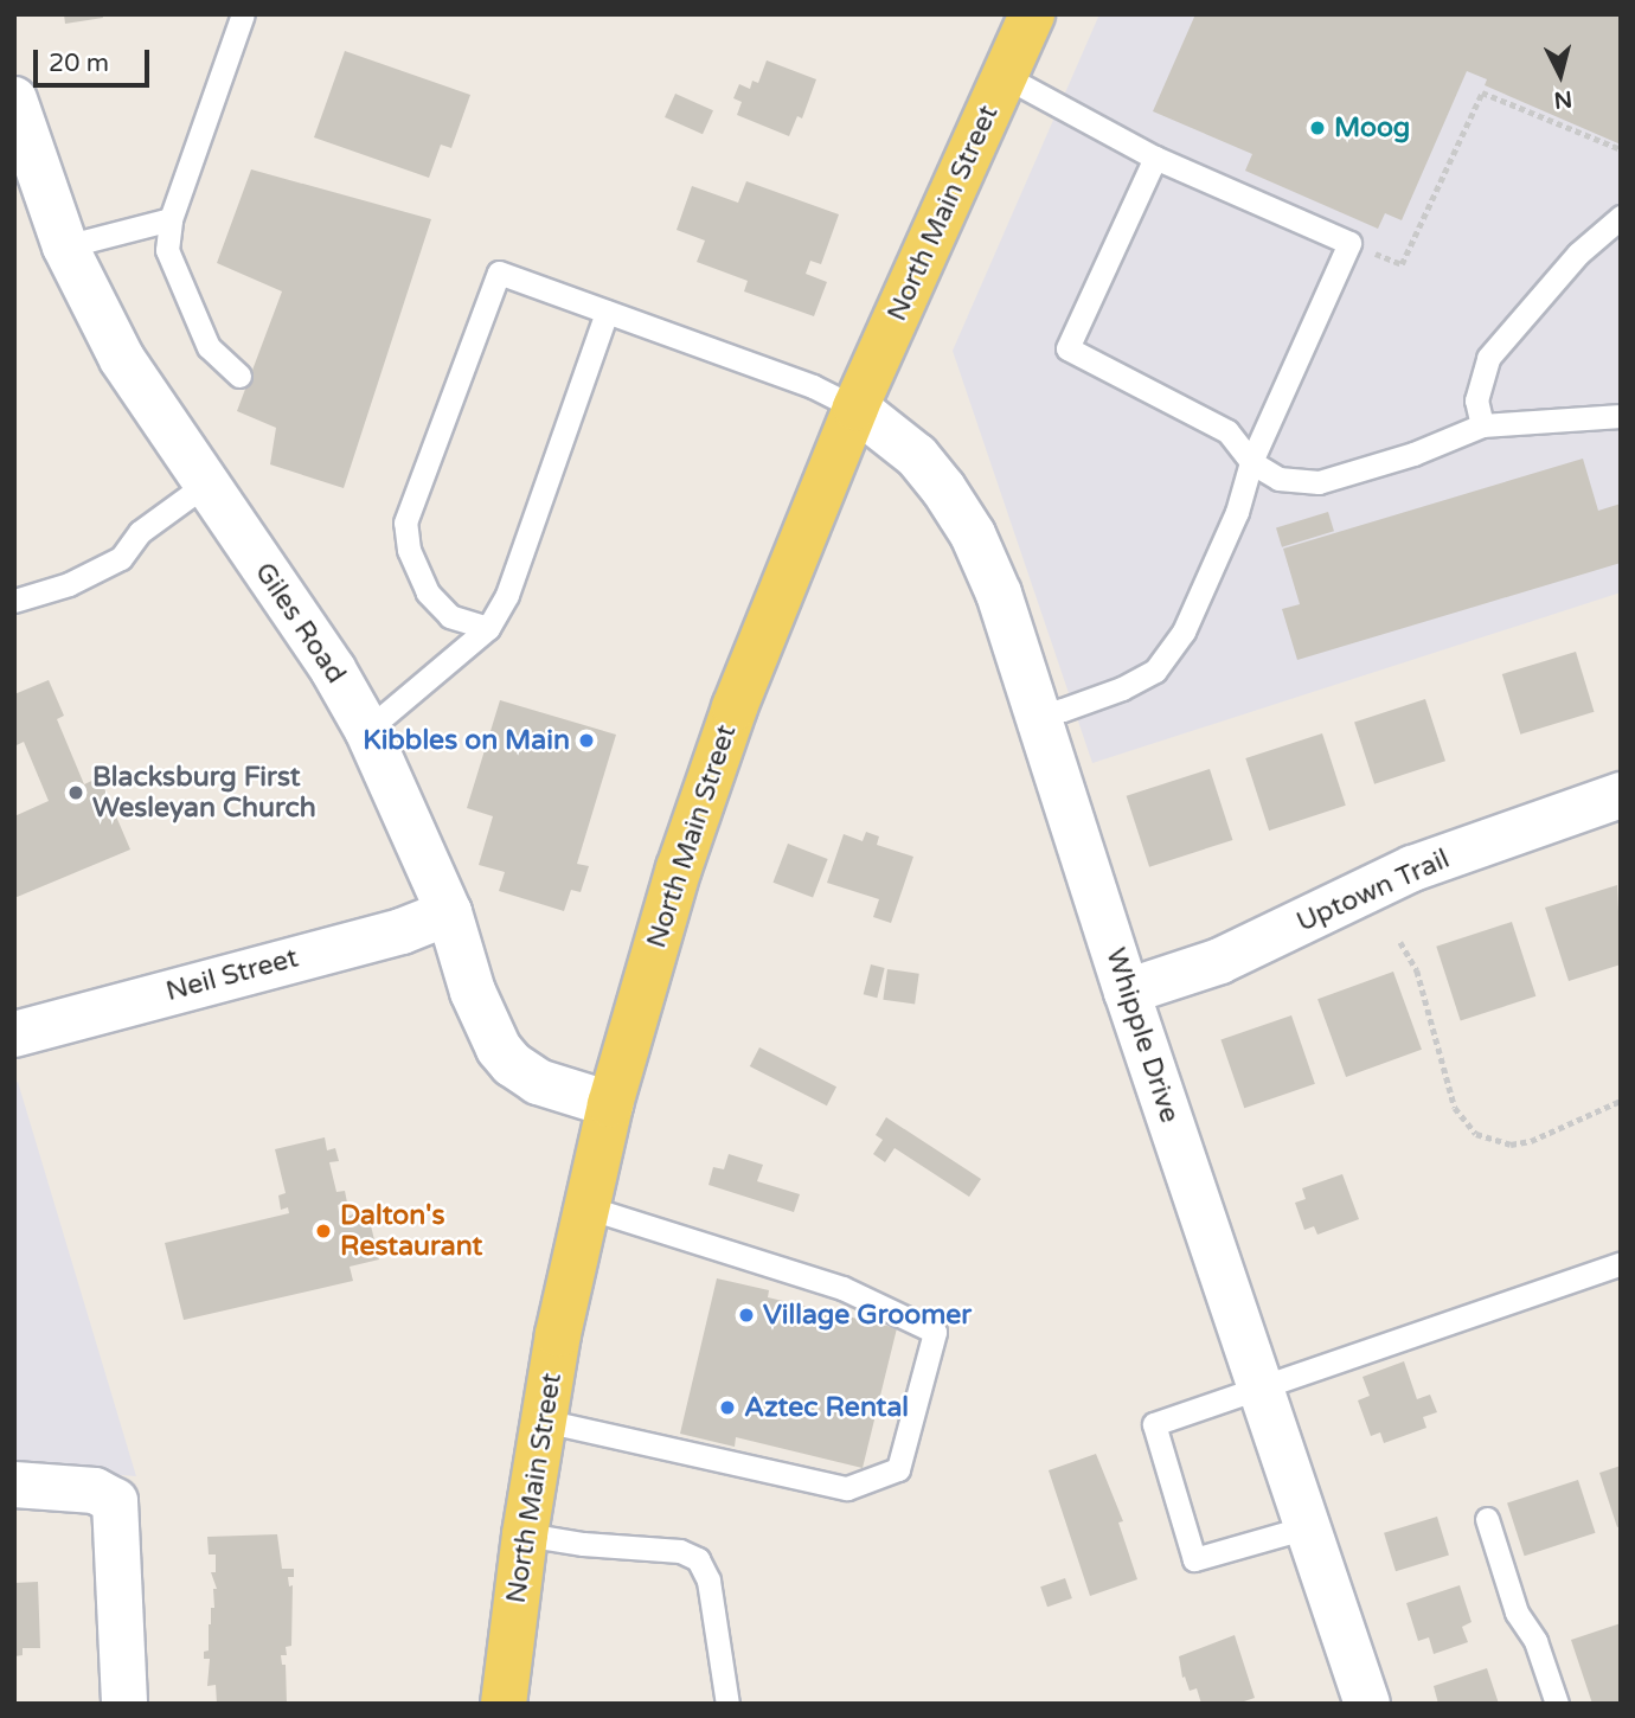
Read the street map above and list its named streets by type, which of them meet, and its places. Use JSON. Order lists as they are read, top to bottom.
{
  "streets": {
    "main road": ["North Main Street"],
    "street": [
      "Giles Road",
      "Uptown Trail",
      "Neil Street",
      "Whipple Drive"
    ]
  },
  "crossings": [
    ["North Main Street", "Giles Road"],
    ["North Main Street", "Whipple Drive"],
    ["Giles Road", "Neil Street"],
    ["Uptown Trail", "Whipple Drive"]
  ],
  "places": [
    "Moog",
    "Kibbles on Main",
    "Blacksburg First Wesleyan Church",
    "Dalton's Restaurant",
    "Village Groomer",
    "Aztec Rental"
  ],
  "scale_bar": "20 m",
  "north": "bottom"
}
